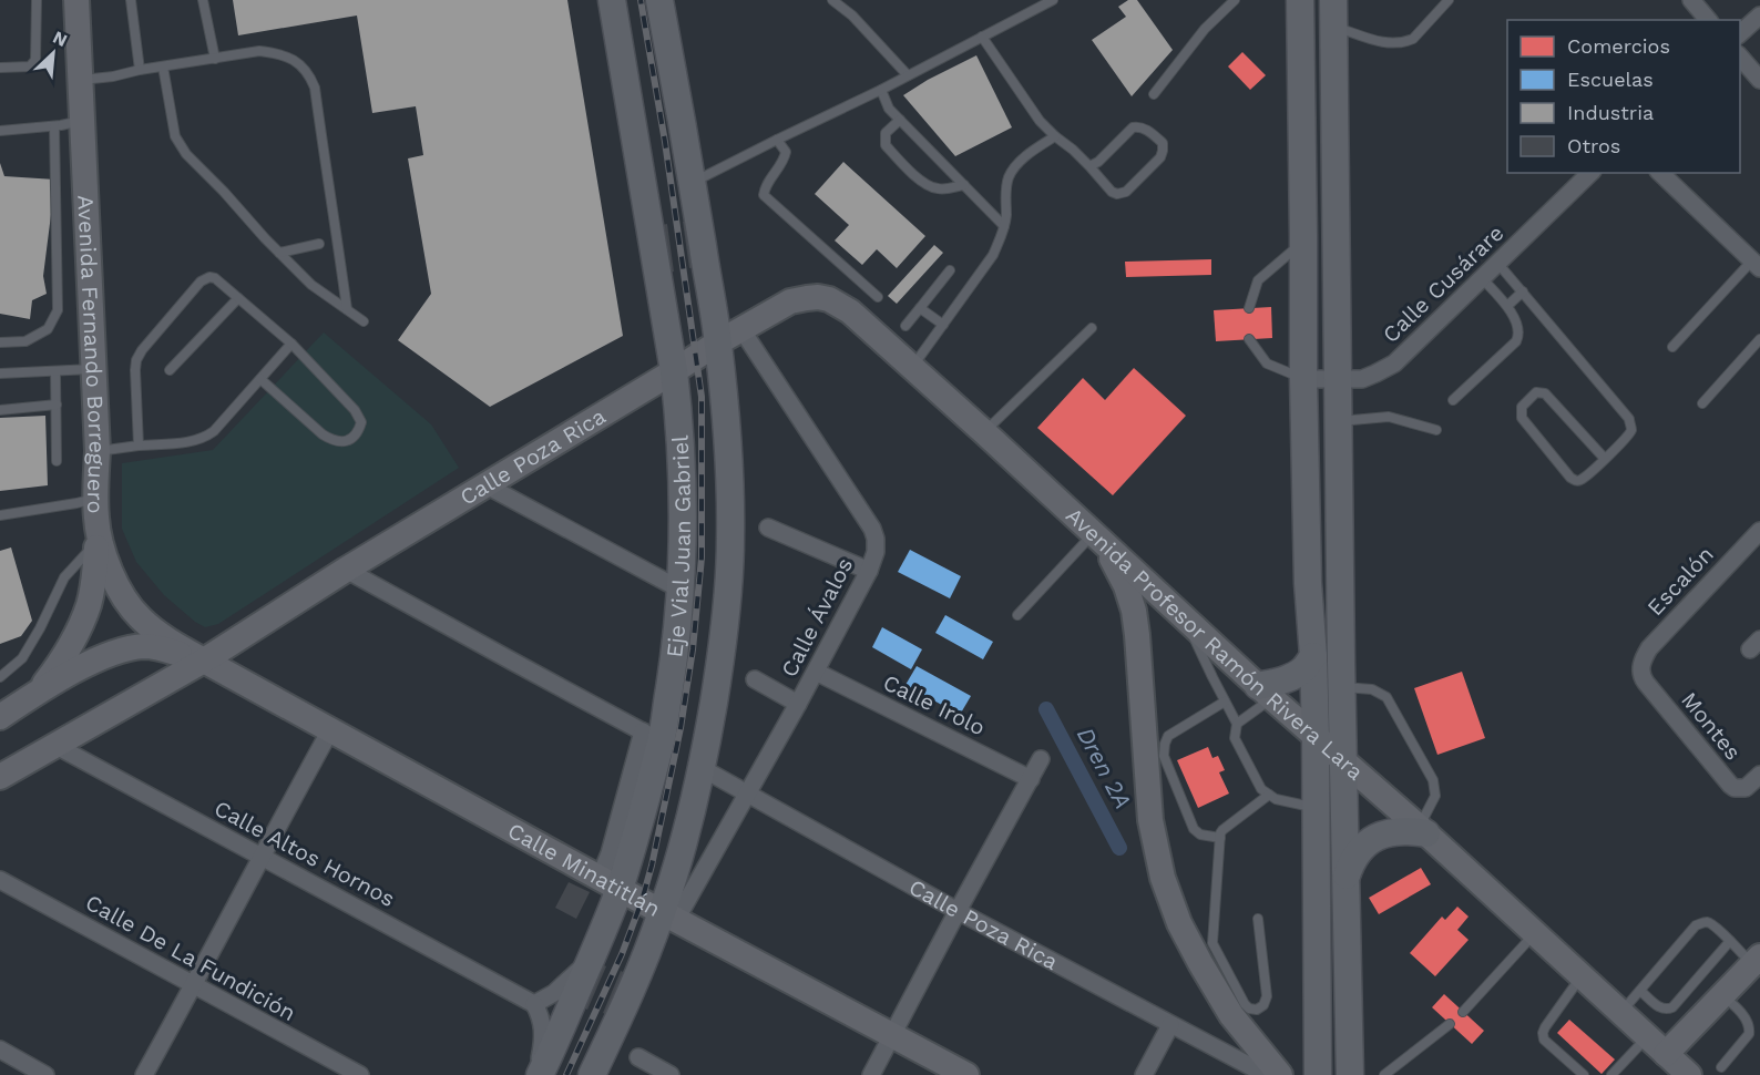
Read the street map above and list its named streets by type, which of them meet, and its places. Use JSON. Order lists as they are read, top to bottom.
{
  "streets": {
    "main road": [
      "Avenida Fernando Borreguero",
      "Calle Poza Rica",
      "Eje Vial Juan Gabriel",
      "Avenida Profesor Ramón Rivera Lara",
      "Calle Minatitlán"
    ],
    "street": [
      "Calle Cusárare",
      "Escalón",
      "Calle Ávalos",
      "Calle Irolo",
      "Montes",
      "Calle Altos Hornos",
      "Calle De La Fundición"
    ]
  },
  "crossings": [
    ["Avenida Fernando Borreguero", "Calle Poza Rica"],
    ["Avenida Fernando Borreguero", "Calle Minatitlán"],
    ["Calle Poza Rica", "Eje Vial Juan Gabriel"],
    ["Calle Poza Rica", "Calle Ávalos"],
    ["Calle Poza Rica", "Avenida Profesor Ramón Rivera Lara"],
    ["Calle Poza Rica", "Calle Altos Hornos"],
    ["Calle Poza Rica", "Calle Minatitlán"],
    ["Eje Vial Juan Gabriel", "Calle Minatitlán"],
    ["Escalón", "Montes"],
    ["Calle Ávalos", "Avenida Profesor Ramón Rivera Lara"],
    ["Calle Ávalos", "Calle Irolo"],
    ["Calle Ávalos", "Calle Minatitlán"]
  ],
  "water": ["Dren 2A"],
  "legend": [
    "Comercios",
    "Escuelas",
    "Industria",
    "Otros"
  ],
  "north": "top right"
}
